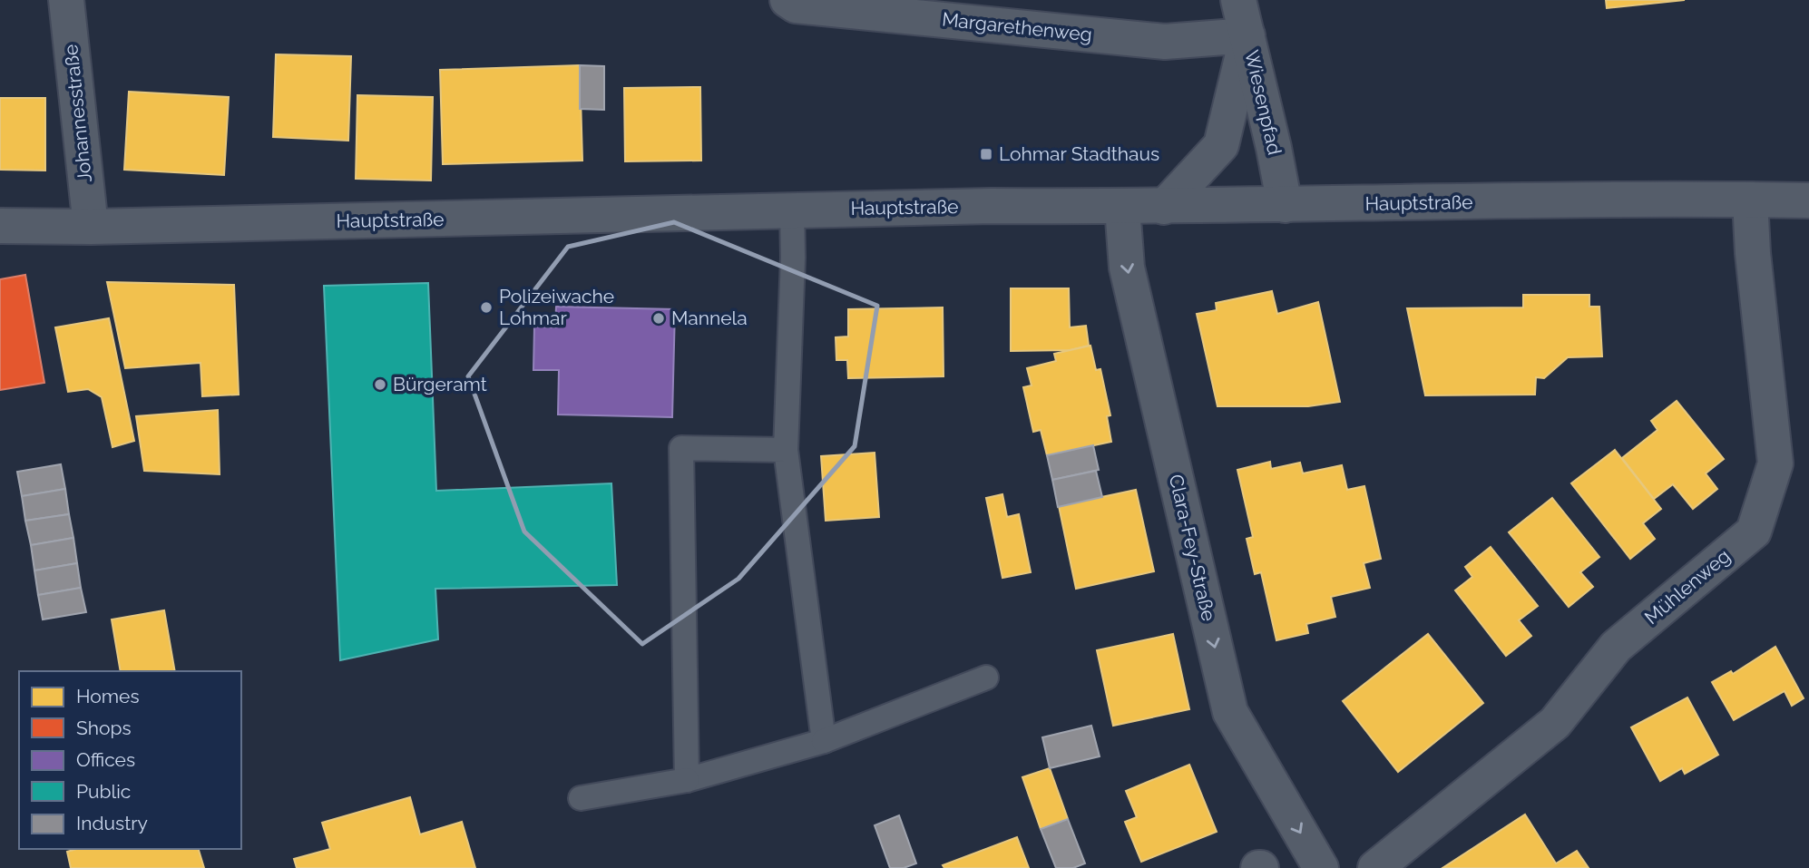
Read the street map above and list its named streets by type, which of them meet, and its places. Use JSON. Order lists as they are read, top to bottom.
{
  "streets": {
    "street": [
      "Margarethenweg",
      "Wiesenpfad",
      "Johannesstraße",
      "Hauptstraße",
      "Clara-Fey-Straße",
      "Mühlenweg"
    ]
  },
  "crossings": [
    ["Margarethenweg", "Wiesenpfad"],
    ["Wiesenpfad", "Hauptstraße"],
    ["Johannesstraße", "Hauptstraße"],
    ["Hauptstraße", "Clara-Fey-Straße"],
    ["Hauptstraße", "Mühlenweg"]
  ],
  "one_way": ["Clara-Fey-Straße"],
  "places": {
    "transit": ["Lohmar Stadthaus"],
    "other": ["Polizeiwache Lohmar", "Mannela", "Bürgeramt"]
  },
  "legend": [
    "Homes",
    "Shops",
    "Offices",
    "Public",
    "Industry"
  ]
}
